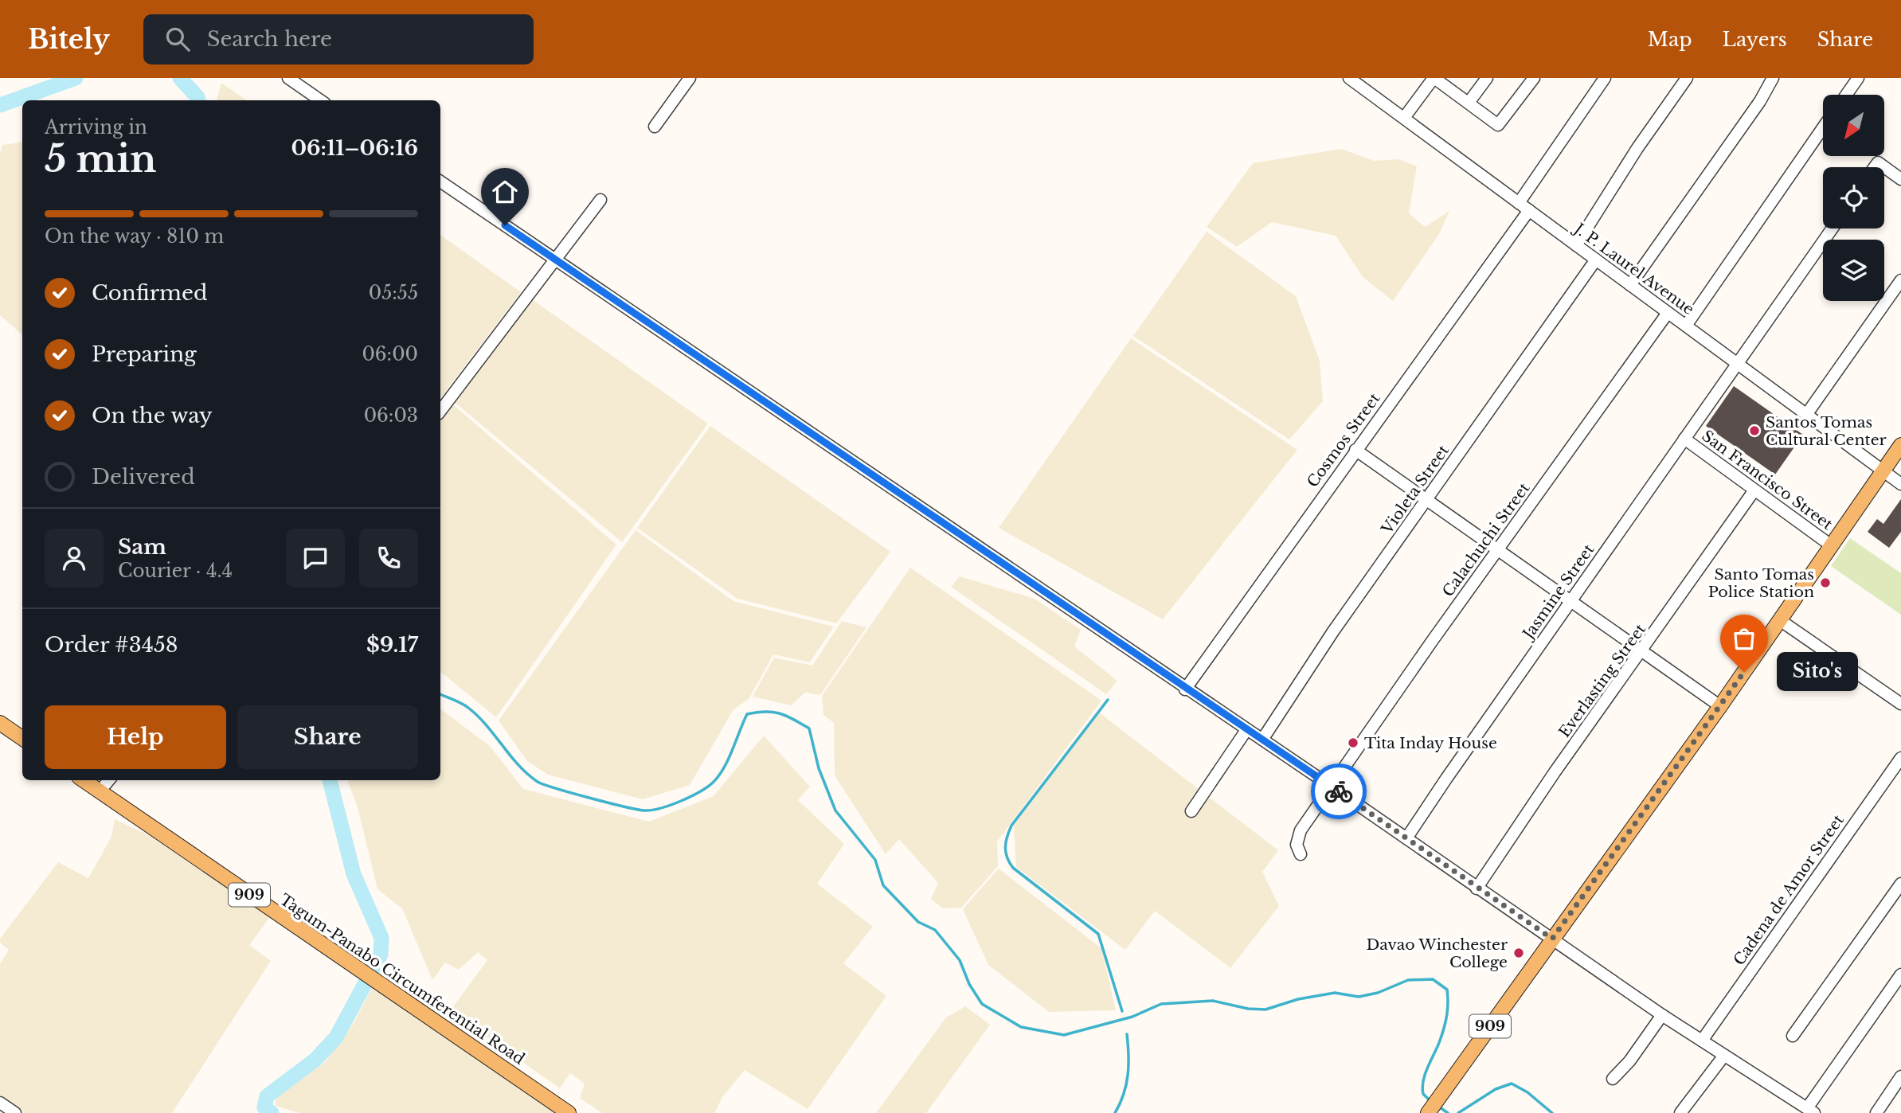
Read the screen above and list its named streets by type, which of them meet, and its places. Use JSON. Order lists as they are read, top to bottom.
{
  "streets": {
    "main road": ["909", "Tagum-Panabo Circumferential Road"],
    "street": [
      "J. P. Laurel Avenue",
      "Cosmos Street",
      "San Francisco Street",
      "Violeta Street",
      "Calachuchi Street",
      "Jasmine Street",
      "Everlasting Street",
      "Cadena de Amor Street"
    ]
  },
  "crossings": [
    ["J. P. Laurel Avenue", "Cosmos Street"],
    ["J. P. Laurel Avenue", "Violeta Street"],
    ["J. P. Laurel Avenue", "Calachuchi Street"],
    ["J. P. Laurel Avenue", "Jasmine Street"],
    ["J. P. Laurel Avenue", "909"],
    ["San Francisco Street", "Jasmine Street"],
    ["San Francisco Street", "Everlasting Street"],
    ["San Francisco Street", "909"]
  ],
  "places": [
    "Santos Tomas Cultural Center",
    "Santo Tomas Police Station",
    "Sito's",
    "Tita Inday House",
    "Davao Winchester College"
  ],
  "north": "bottom left",
  "page": {
    "header": "Bitely",
    "search": "Search here",
    "nav": ["Map", "Layers", "Share"],
    "heading": ["5 min", "Arriving in", "06:11–06:16"],
    "panel": [
      "Sam",
      "Courier · 4.4",
      "Order #3458",
      "$9.17"
    ],
    "bar": "On the way · 810 m",
    "list": [
      ["Confirmed", "05:55"],
      ["Preparing", "06:00"],
      ["On the way", "06:03"],
      "Delivered"
    ],
    "bubble": "Sito's",
    "buttons": ["Help", "Share"]
  }
}
